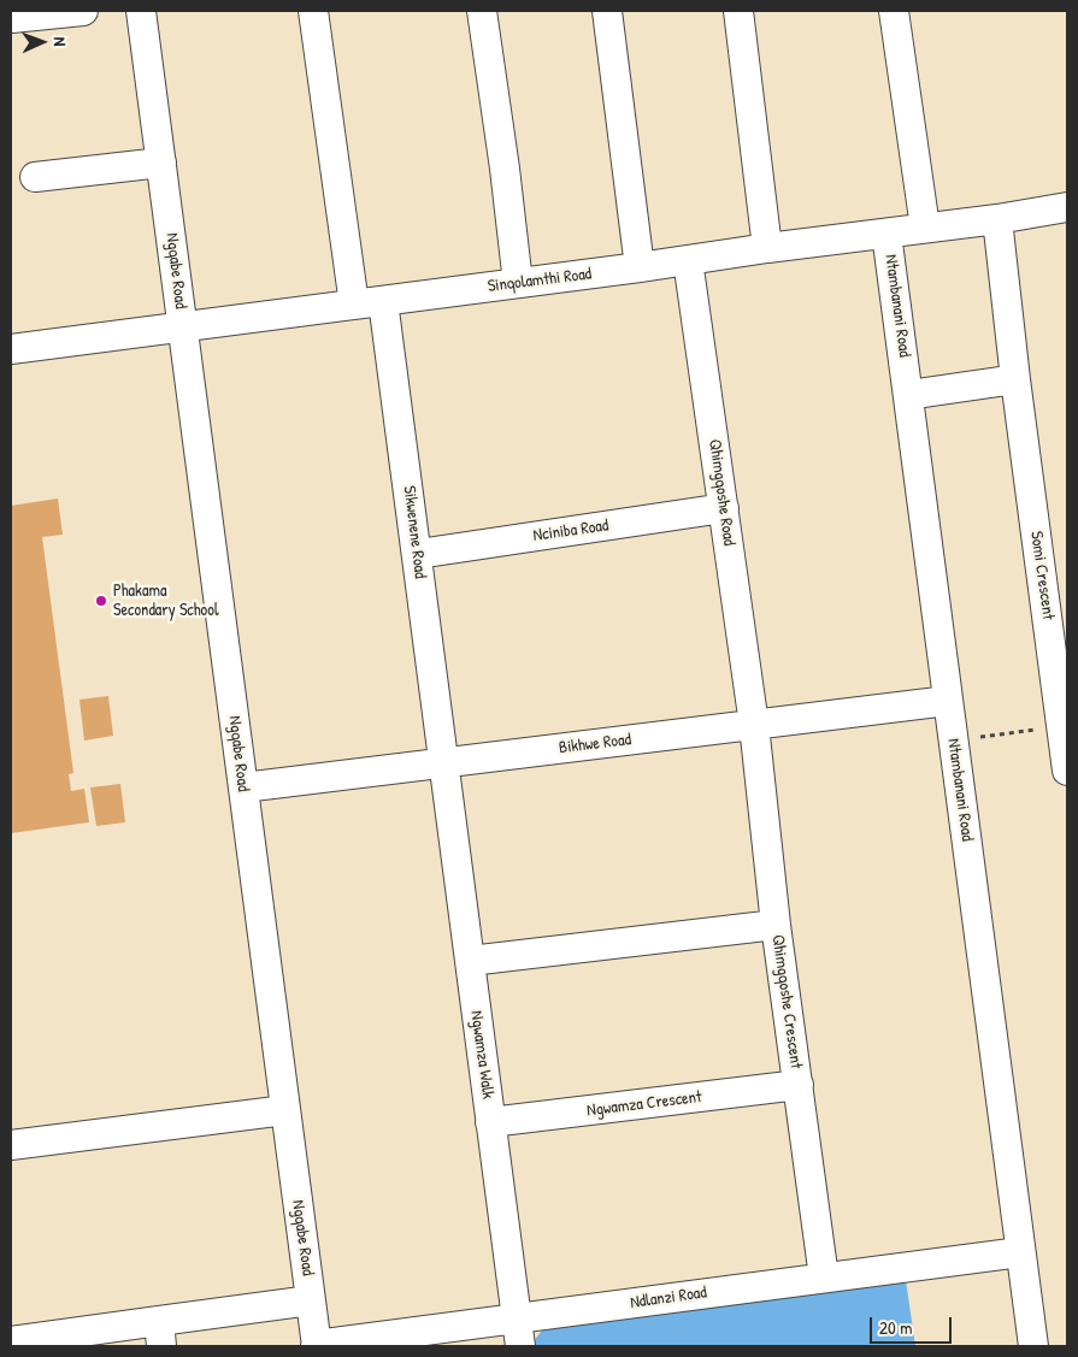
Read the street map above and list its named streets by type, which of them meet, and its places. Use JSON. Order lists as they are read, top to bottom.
{
  "streets": {
    "street": [
      "Ngqabe Road",
      "Sinqolamthi Road",
      "Ntambanani Road",
      "Qhimgqoshe Road",
      "Nciniba Road",
      "Sikwenene Road",
      "Somi Crescent",
      "Bikhwe Road",
      "Qhimgqoshe Crescent",
      "Ngwamza Walk",
      "Ngwamza Crescent",
      "Ndlanzi Road"
    ]
  },
  "crossings": [
    ["Ngqabe Road", "Sinqolamthi Road"],
    ["Ngqabe Road", "Bikhwe Road"],
    ["Ngqabe Road", "Ndlanzi Road"],
    ["Sinqolamthi Road", "Ntambanani Road"],
    ["Sinqolamthi Road", "Qhimgqoshe Road"],
    ["Sinqolamthi Road", "Sikwenene Road"],
    ["Sinqolamthi Road", "Somi Crescent"],
    ["Ntambanani Road", "Bikhwe Road"],
    ["Ntambanani Road", "Ndlanzi Road"],
    ["Qhimgqoshe Road", "Nciniba Road"],
    ["Qhimgqoshe Road", "Bikhwe Road"],
    ["Qhimgqoshe Road", "Qhimgqoshe Crescent"],
    ["Nciniba Road", "Sikwenene Road"],
    ["Sikwenene Road", "Bikhwe Road"],
    ["Sikwenene Road", "Ngwamza Walk"],
    ["Bikhwe Road", "Qhimgqoshe Crescent"],
    ["Bikhwe Road", "Ngwamza Walk"],
    ["Qhimgqoshe Crescent", "Ngwamza Crescent"],
    ["Qhimgqoshe Crescent", "Ndlanzi Road"],
    ["Ngwamza Walk", "Ngwamza Crescent"],
    ["Ngwamza Walk", "Ndlanzi Road"]
  ],
  "places": ["Phakama Secondary School"],
  "scale_bar": "20 m",
  "north": "right"
}
